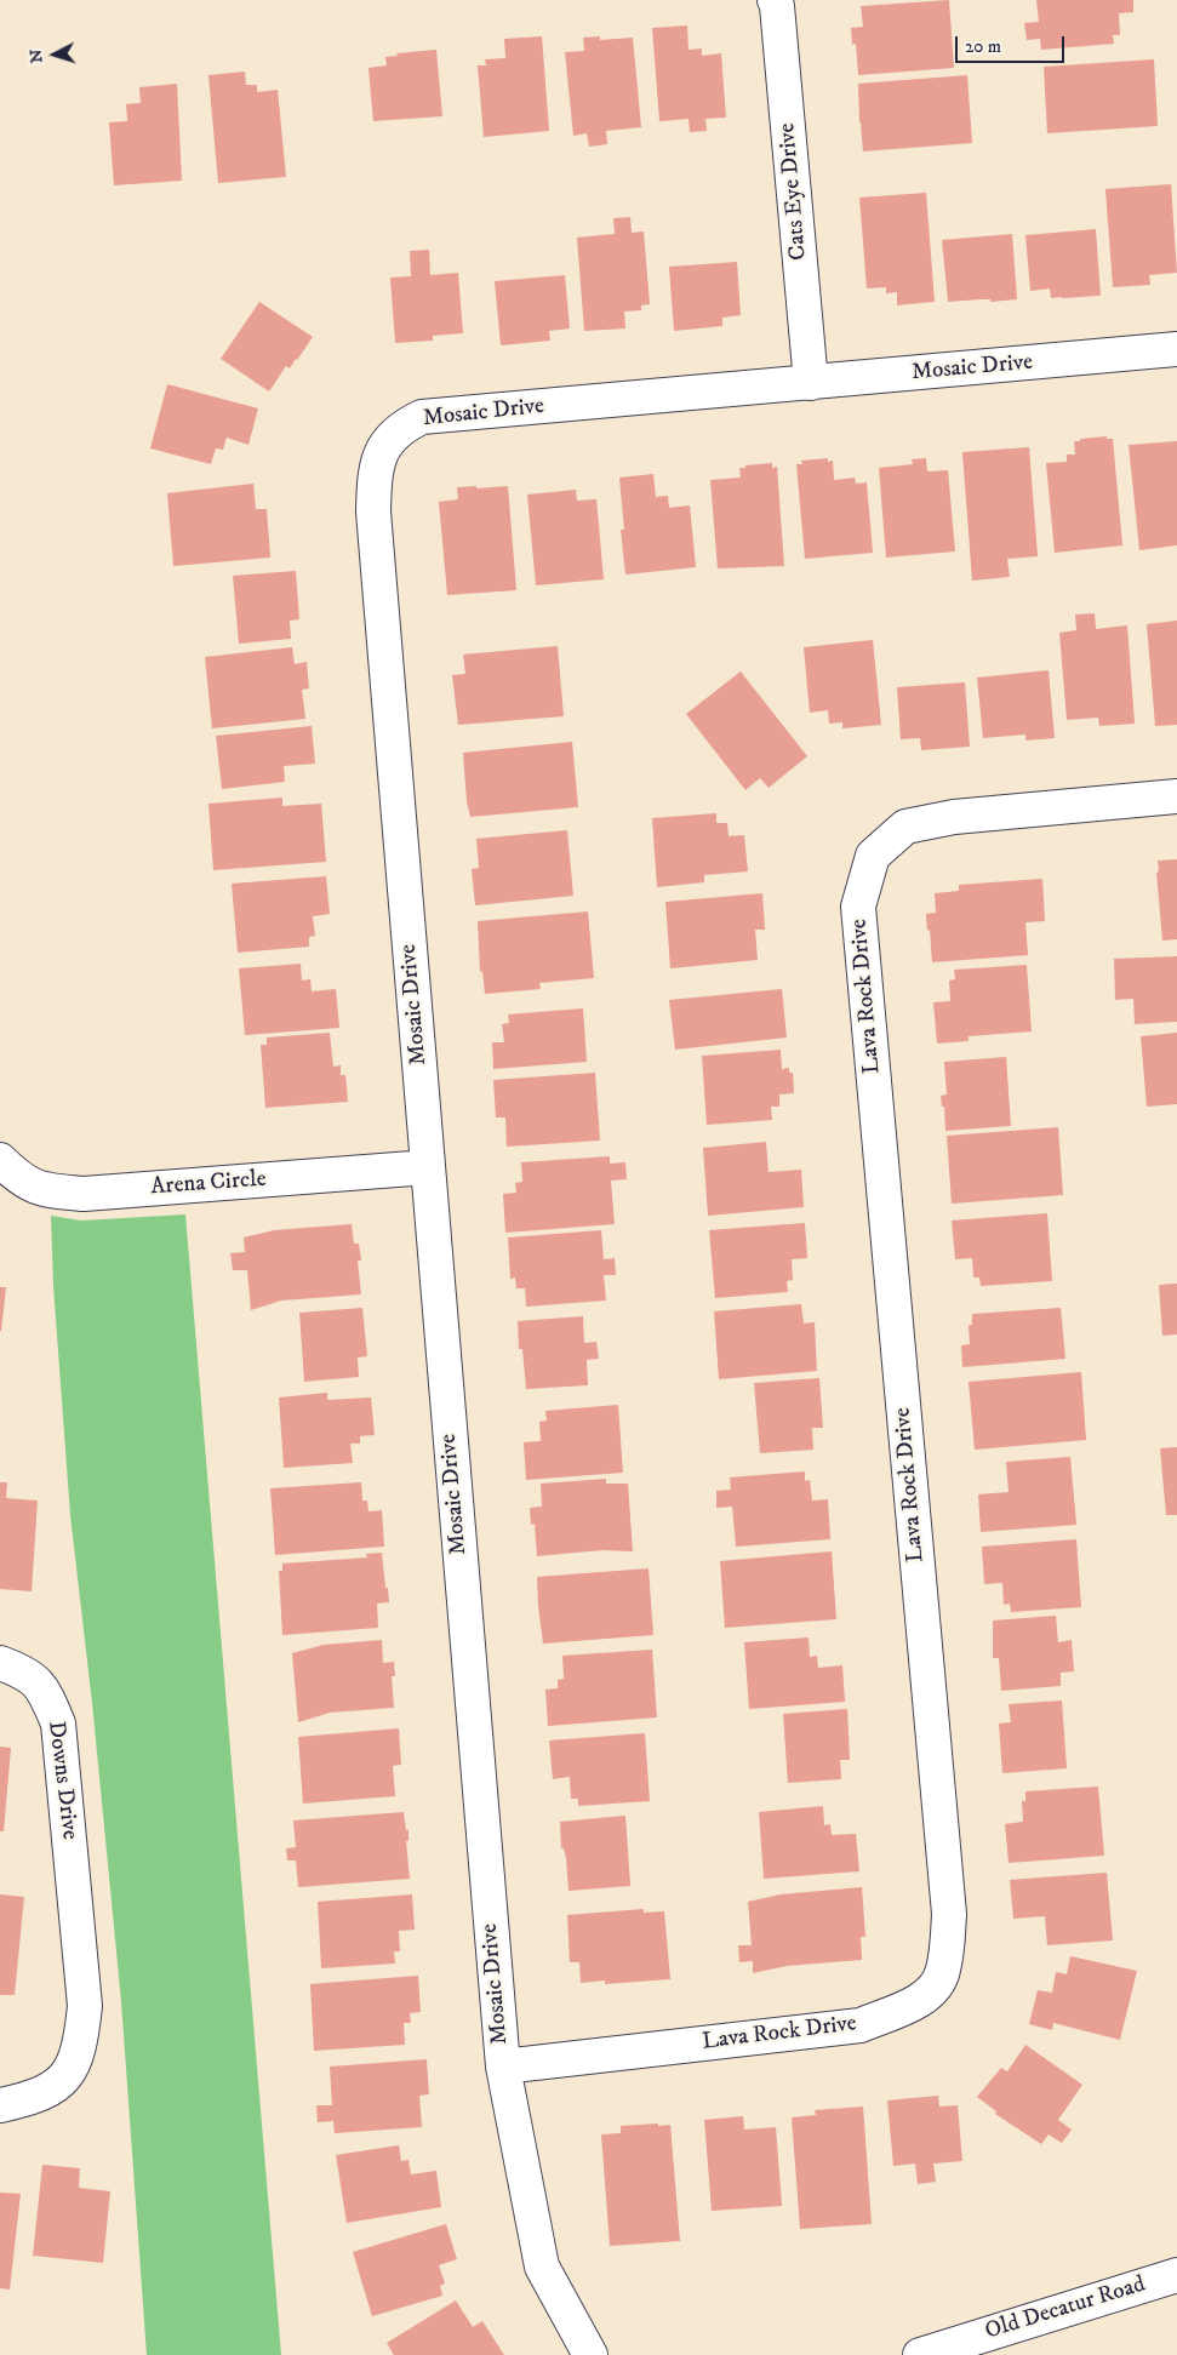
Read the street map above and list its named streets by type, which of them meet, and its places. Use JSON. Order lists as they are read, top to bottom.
{
  "streets": {
    "street": [
      "Cats Eye Drive",
      "Mosaic Drive",
      "Lava Rock Drive",
      "Arena Circle",
      "Downs Drive",
      "Old Decatur Road"
    ]
  },
  "crossings": [
    ["Cats Eye Drive", "Mosaic Drive"],
    ["Mosaic Drive", "Lava Rock Drive"],
    ["Mosaic Drive", "Arena Circle"]
  ],
  "scale_bar": "20 m",
  "north": "left"
}
